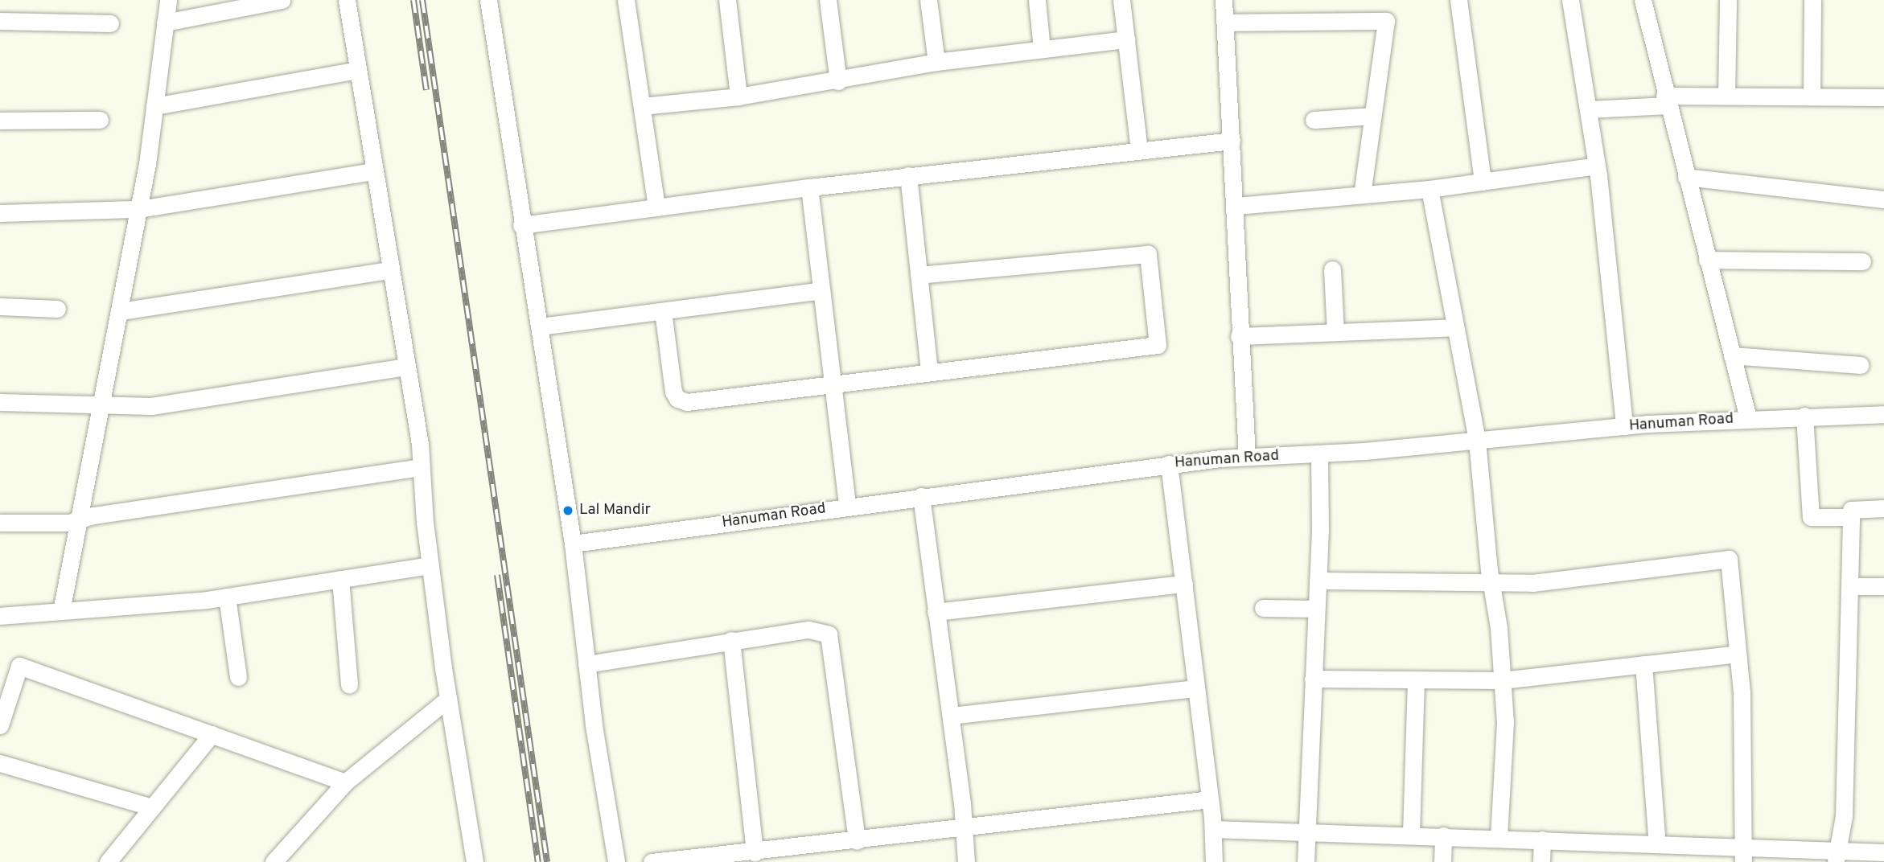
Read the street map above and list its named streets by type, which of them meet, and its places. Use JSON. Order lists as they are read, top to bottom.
{
  "streets": {
    "street": ["Hanuman Road"]
  },
  "places": ["Lal Mandir"]
}
